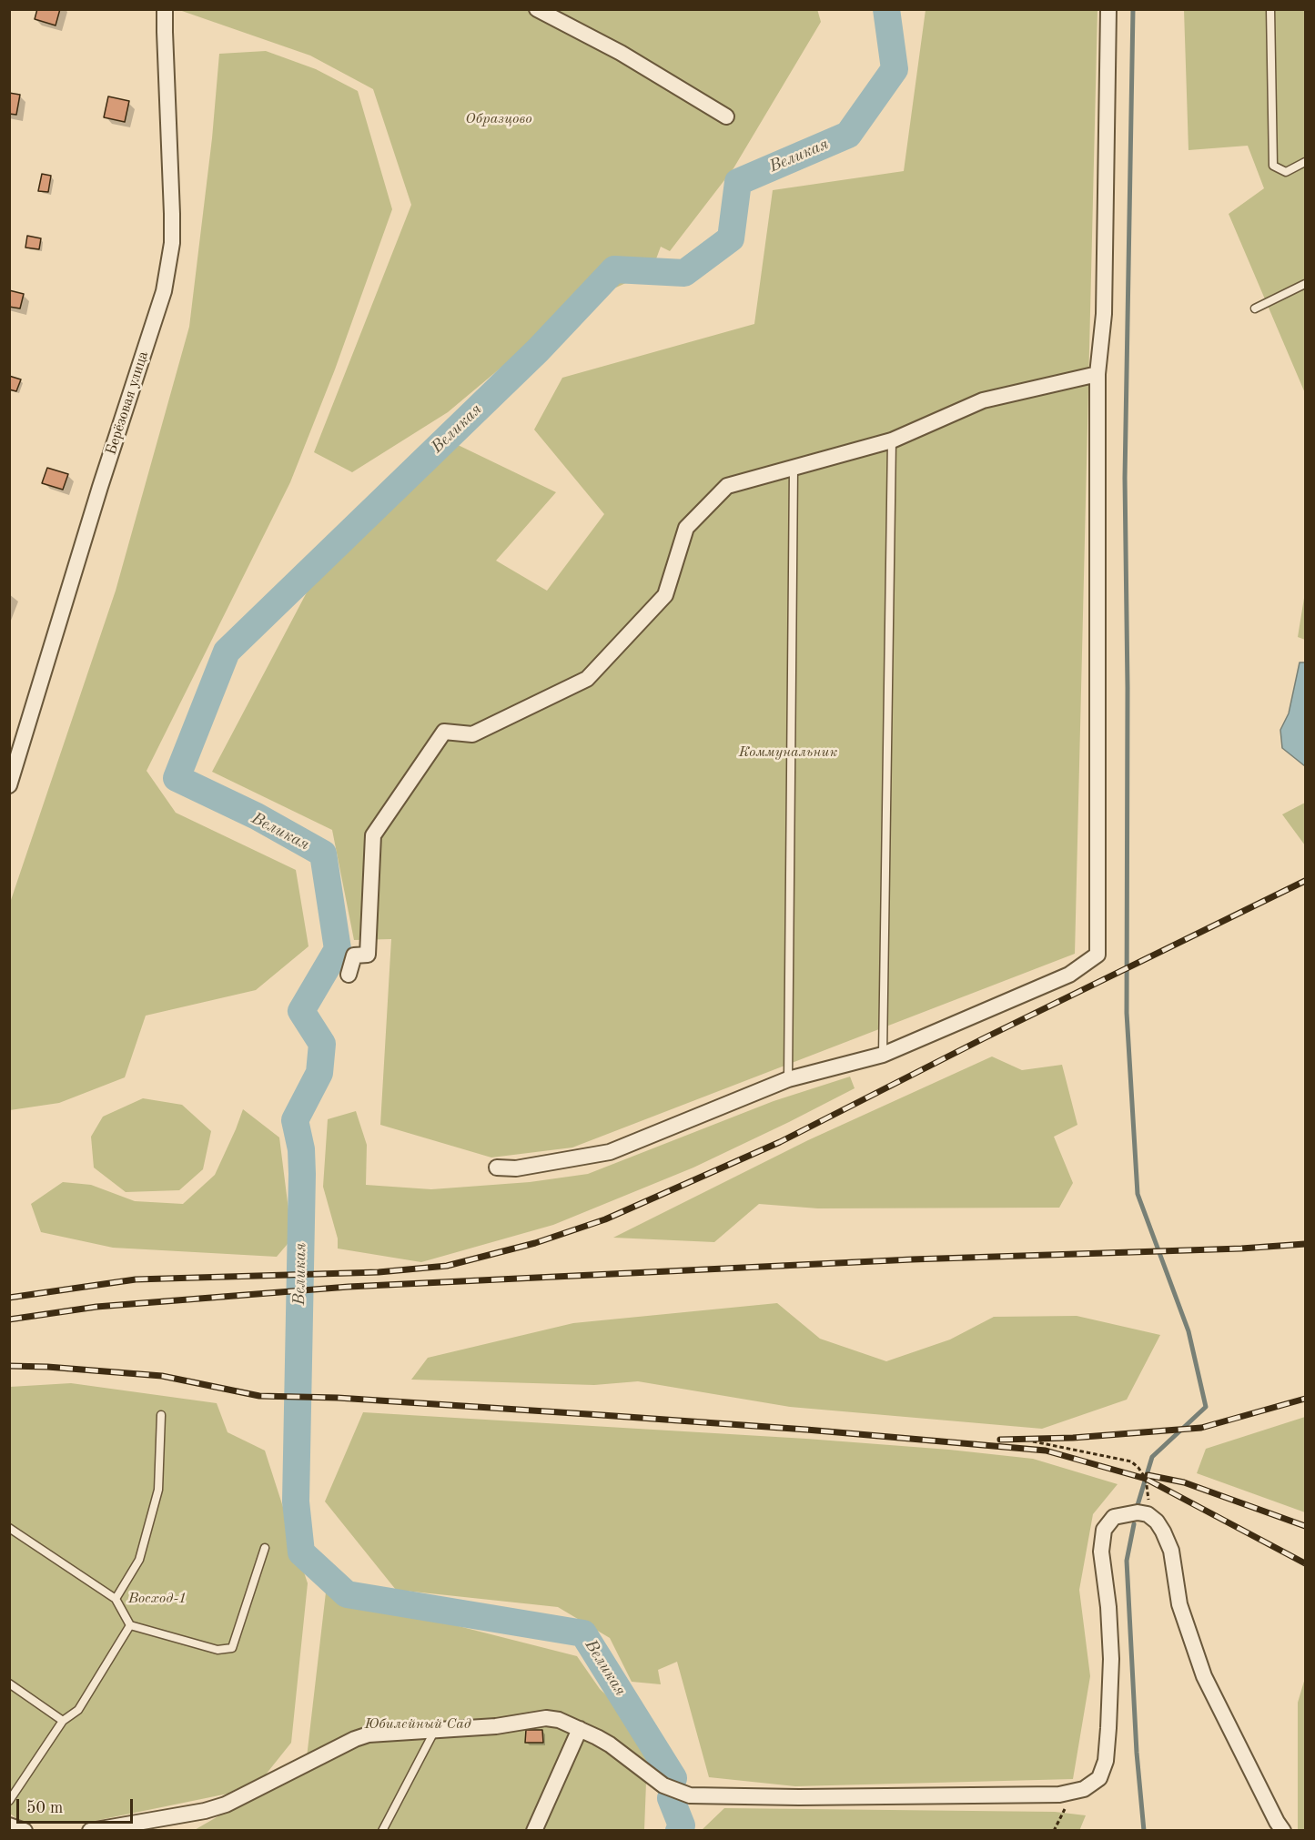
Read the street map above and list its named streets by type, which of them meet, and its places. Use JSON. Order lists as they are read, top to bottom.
{
  "streets": {
    "street": ["Берёзовая улица"]
  },
  "water": ["Великая"],
  "parks": [
    "Образцово",
    "Коммунальник",
    "Восход-1",
    "Юбилейный Сад"
  ],
  "scale_bar": "50 m"
}
